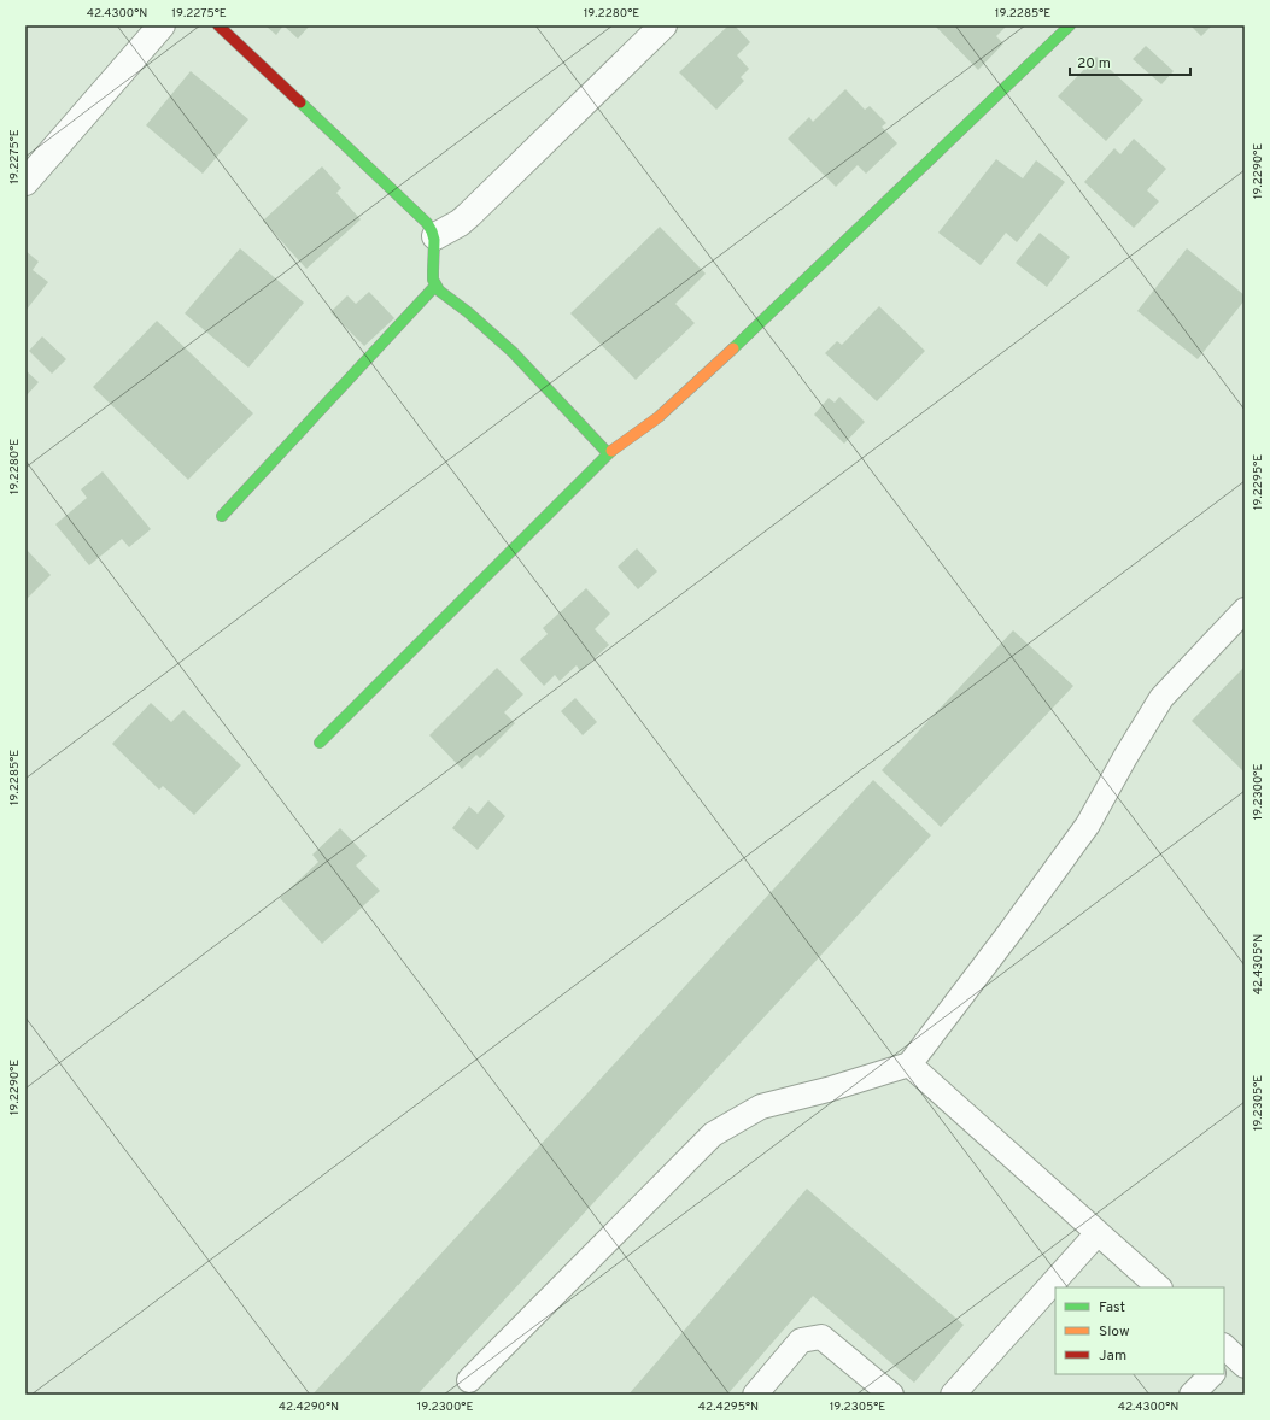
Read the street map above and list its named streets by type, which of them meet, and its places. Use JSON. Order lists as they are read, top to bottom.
{
  "legend": ["Fast", "Slow", "Jam"],
  "scale_bar": "20 m",
  "coordinates": [
    "42.4300°N",
    "19.2275°E",
    "19.2280°E",
    "19.2285°E",
    "19.2290°E",
    "19.2295°E",
    "19.2300°E",
    "42.4305°N",
    "19.2305°E",
    "42.4290°N",
    "42.4295°N"
  ]
}
